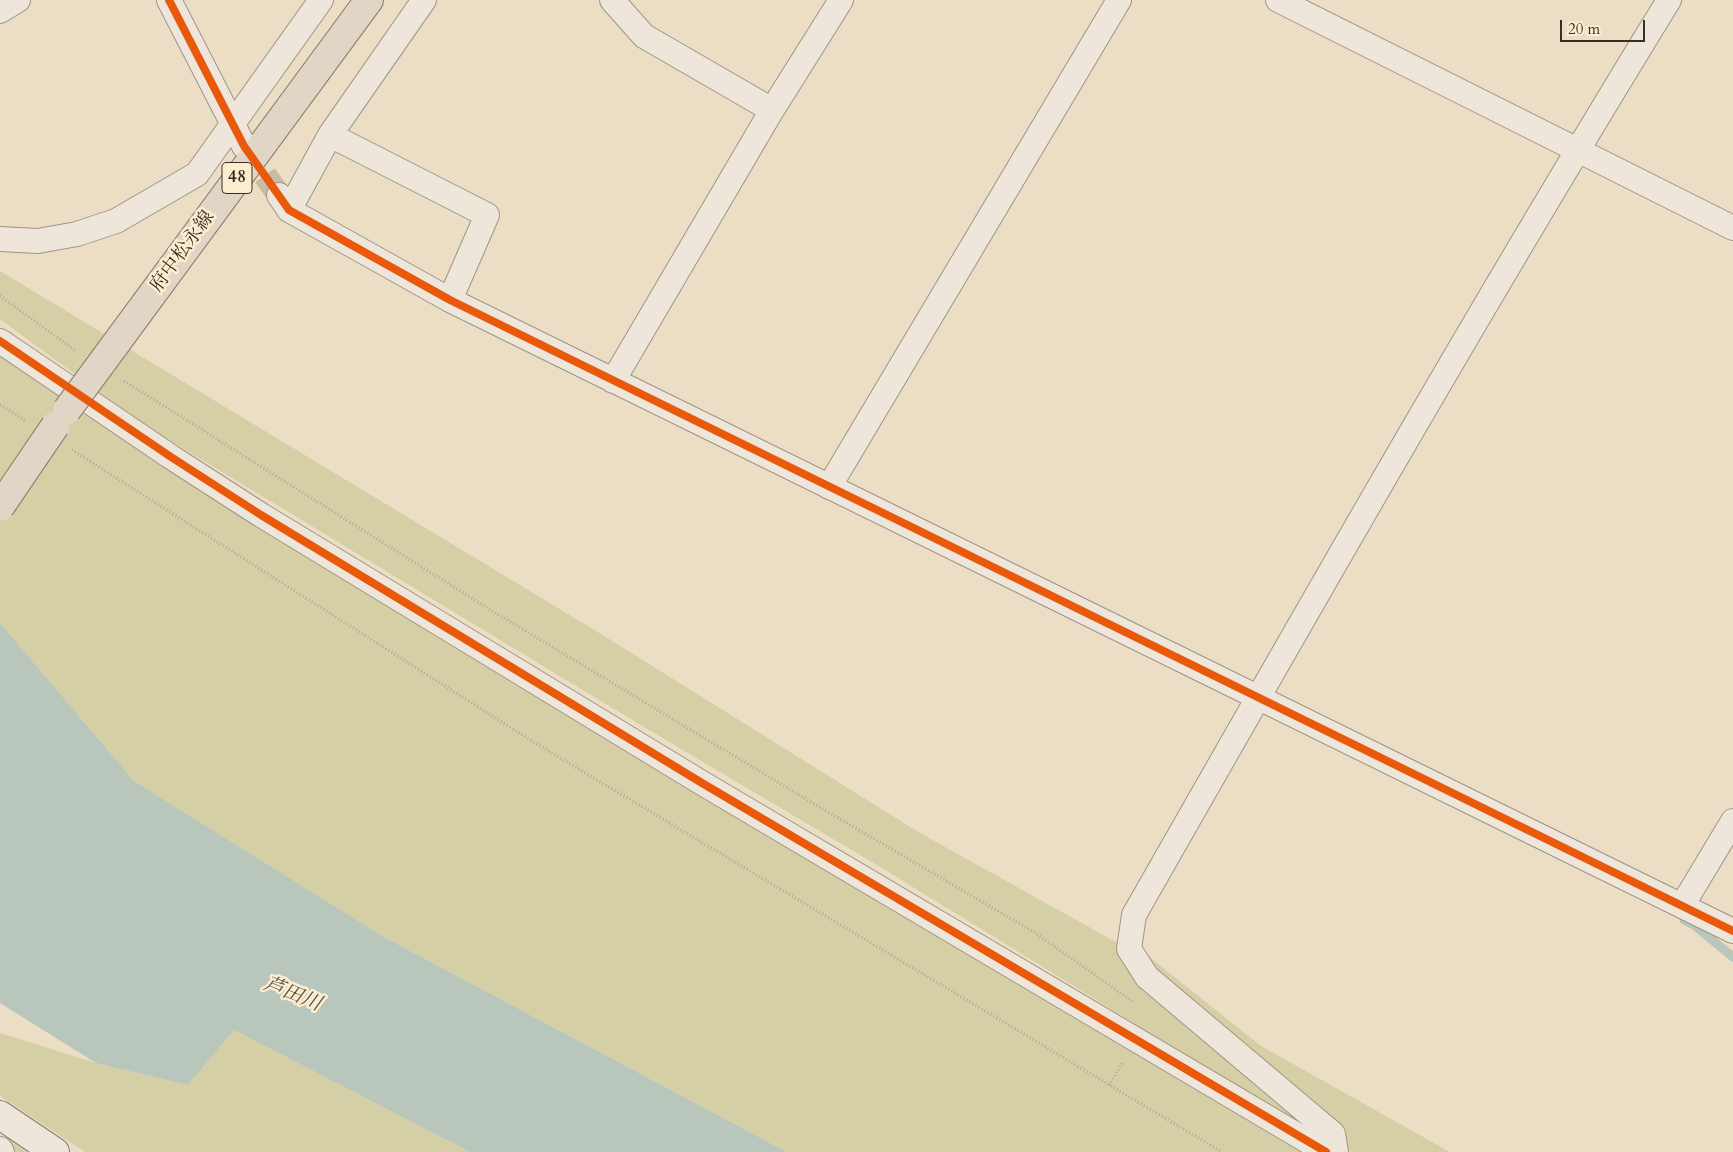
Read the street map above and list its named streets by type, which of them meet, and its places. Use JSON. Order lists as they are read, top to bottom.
{
  "streets": {
    "main road": ["48", "府中松永線"]
  },
  "water": ["芦田川"],
  "scale_bar": "20 m"
}
